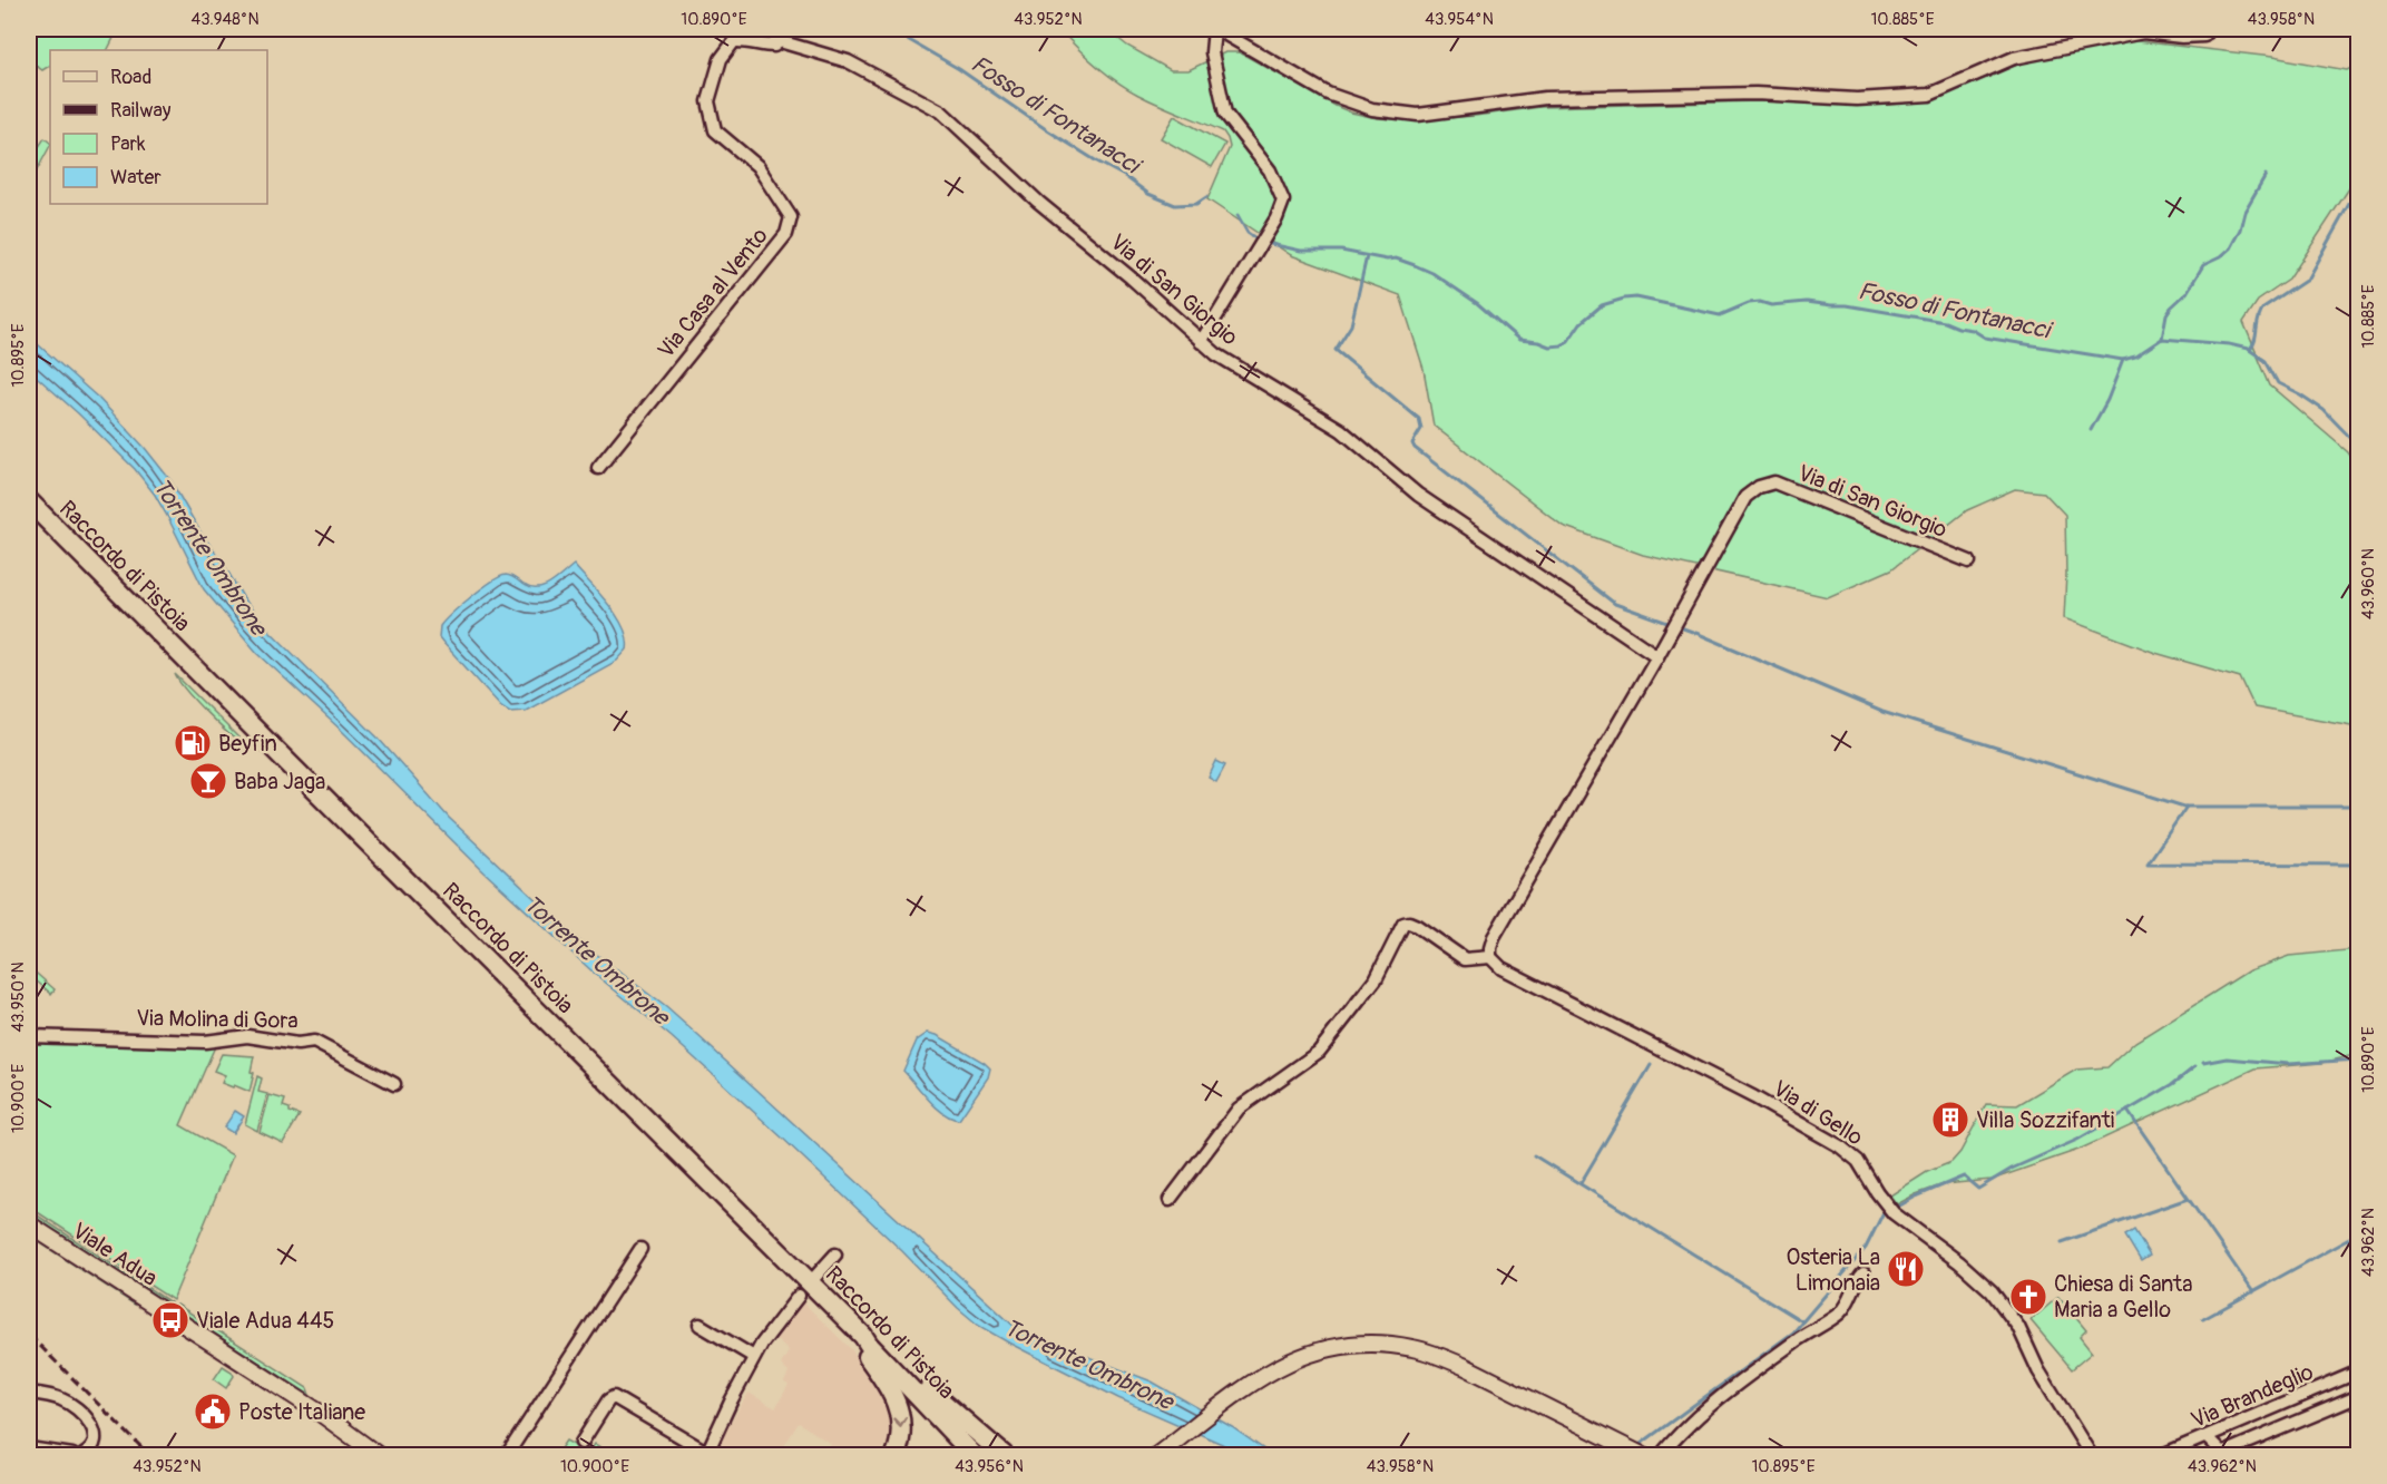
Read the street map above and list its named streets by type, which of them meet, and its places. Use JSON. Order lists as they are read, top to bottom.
{
  "streets": {
    "highway": ["Raccordo di Pistoia"],
    "main road": ["Viale Adua"],
    "street": [
      "Via di San Giorgio",
      "Via Casa al Vento",
      "Via Molina di Gora",
      "Via di Gello",
      "Via Brandeglio"
    ]
  },
  "crossings": [
    ["Via di San Giorgio", "Via Casa al Vento"],
    ["Via di San Giorgio", "Via di Gello"]
  ],
  "water": ["Fosso di Fontanacci", "Torrente Ombrone"],
  "places": {
    "fuel station": ["Beyfin"],
    "bar": ["Baba Jaga"],
    "building": ["Villa Sozzifanti"],
    "restaurant": ["Osteria La Limonaia"],
    "church": ["Chiesa di Santa Maria a Gello"],
    "bus stop": ["Viale Adua 445"],
    "public building": ["Poste Italiane"]
  },
  "legend": [
    "Road",
    "Railway",
    "Park",
    "Water"
  ],
  "coordinates": [
    "43.948°N",
    "10.890°E",
    "43.952°N",
    "43.954°N",
    "10.885°E",
    "43.958°N",
    "10.895°E",
    "43.960°N",
    "43.950°N",
    "10.900°E",
    "43.962°N",
    "43.956°N"
  ]
}
